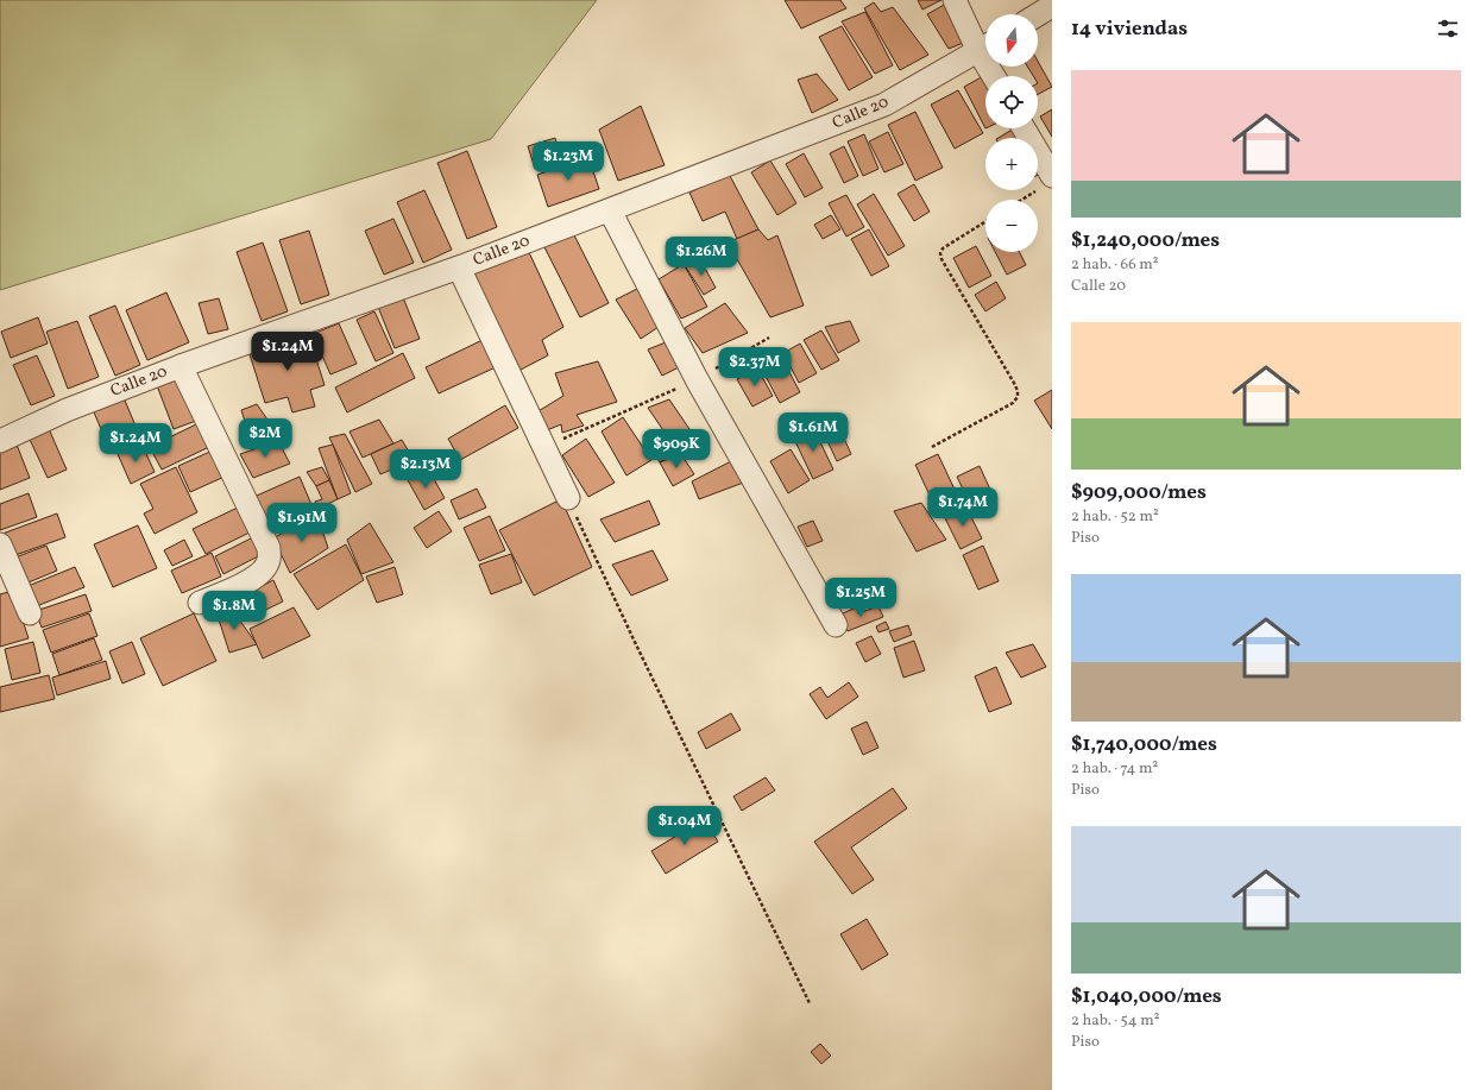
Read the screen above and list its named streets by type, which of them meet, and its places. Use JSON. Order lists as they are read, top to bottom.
{
  "streets": {
    "street": ["Calle 20"]
  },
  "north": "bottom",
  "page": {
    "heading": "14 viviendas",
    "map_buttons": ["+", "−"],
    "list": [
      {
        "name": "$1,240,000/mes",
        "note": "2 hab. · 66 m² · Calle 20"
      },
      {
        "name": "$909,000/mes",
        "note": "2 hab. · 52 m² · Piso"
      },
      {
        "name": "$1,740,000/mes",
        "note": "2 hab. · 74 m² · Piso"
      },
      {
        "name": "$1,040,000/mes",
        "note": "2 hab. · 54 m² · Piso"
      }
    ],
    "price": [
      "$1.23M",
      "$1.26M",
      "$1.24M",
      "$2.37M",
      "$1.61M",
      "$2M",
      "$1.24M",
      "$909K",
      "$2.13M",
      "$1.74M",
      "$1.91M",
      "$1.25M",
      "$1.8M",
      "$1.04M"
    ]
  }
}
